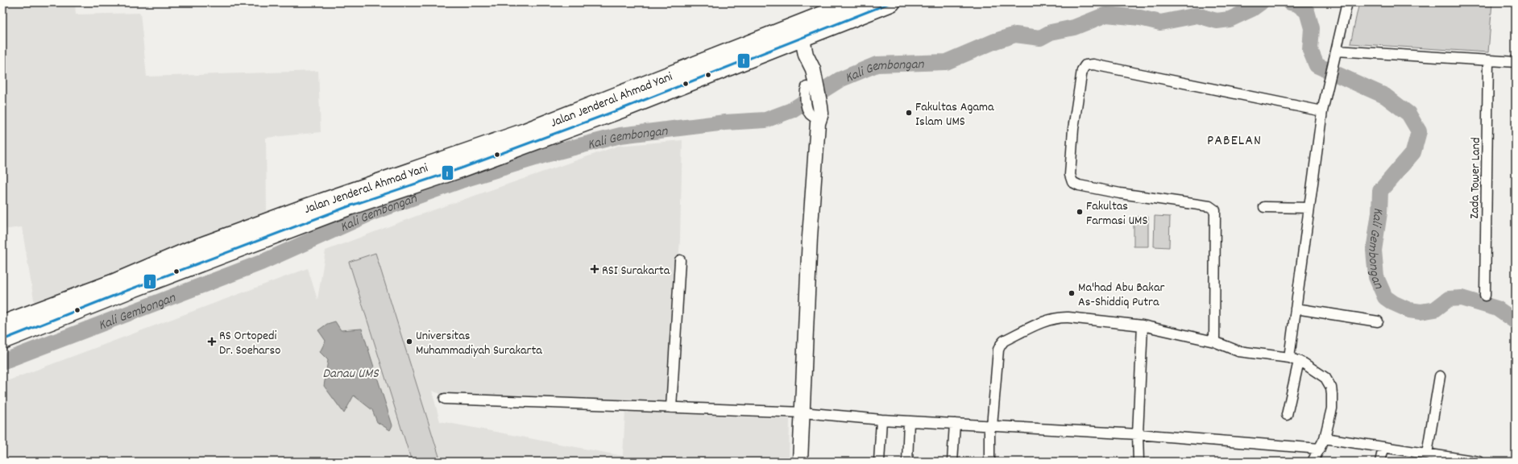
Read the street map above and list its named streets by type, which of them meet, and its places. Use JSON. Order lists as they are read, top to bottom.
{
  "streets": {
    "highway": ["Jalan Jenderal Ahmad Yani"],
    "street": ["Zada Tower Land"]
  },
  "districts": ["PABELAN"],
  "water": ["Kali Gembongan", "Danau UMS"],
  "places": {
    "other": [
      "Fakultas Agama Islam UMS",
      "Fakultas Farmasi UMS",
      "Ma'had Abu Bakar As-Shiddiq Putra",
      "Universitas Muhammadiyah Surakarta"
    ],
    "health": ["RSI Surakarta", "RS Ortopedi Dr. Soeharso"]
  },
  "lines": ["transit line 1"]
}
